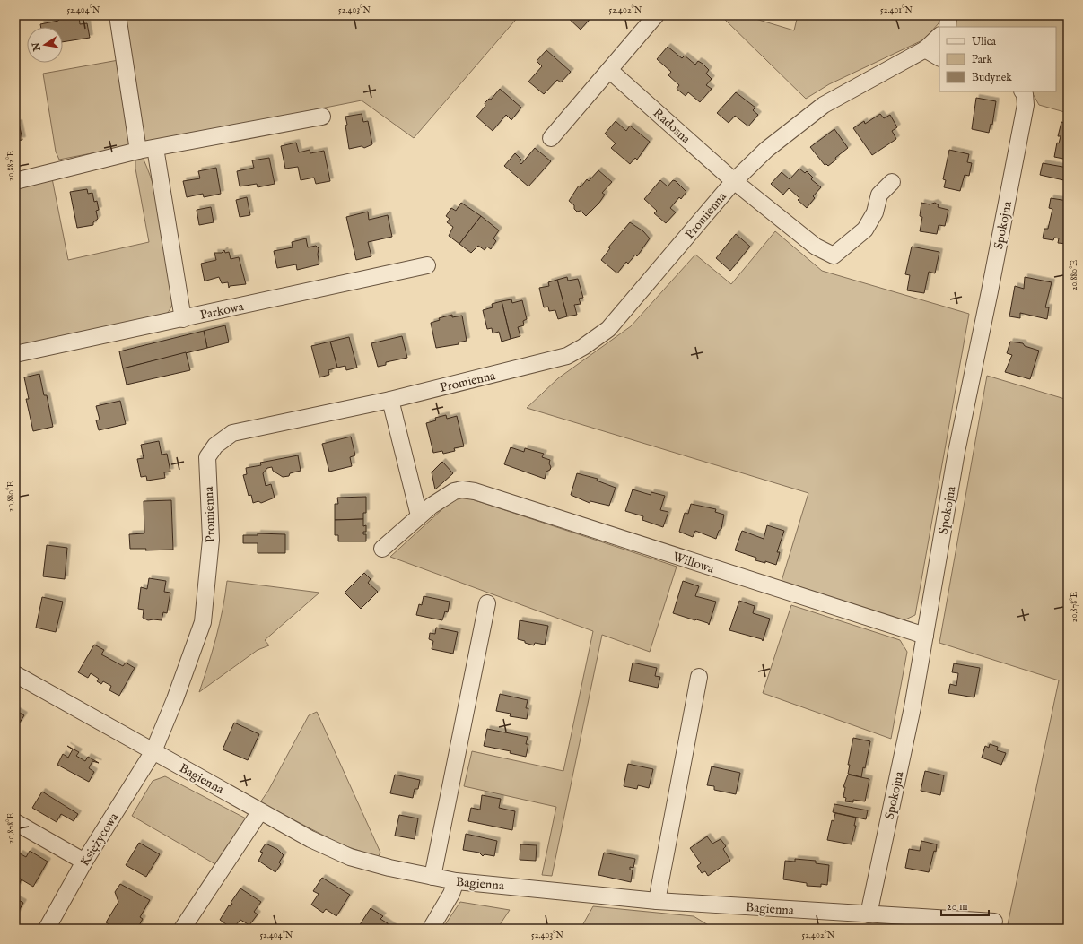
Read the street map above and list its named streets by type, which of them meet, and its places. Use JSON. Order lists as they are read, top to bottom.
{
  "streets": {
    "street": [
      "Radosna",
      "Promienna",
      "Spokojna",
      "Parkowa",
      "Willowa",
      "Bagienna",
      "Księżycowa"
    ]
  },
  "crossings": [
    ["Radosna", "Promienna"],
    ["Promienna", "Bagienna"],
    ["Promienna", "Księżycowa"],
    ["Spokojna", "Willowa"],
    ["Spokojna", "Bagienna"],
    ["Bagienna", "Księżycowa"]
  ],
  "legend": ["Ulica", "Park", "Budynek"],
  "scale_bar": "20 m",
  "north": "left",
  "coordinates": [
    "52.404°N",
    "52.403°N",
    "52.402°N",
    "52.401°N",
    "20.882°E",
    "20.880°E",
    "20.878°E"
  ]
}
